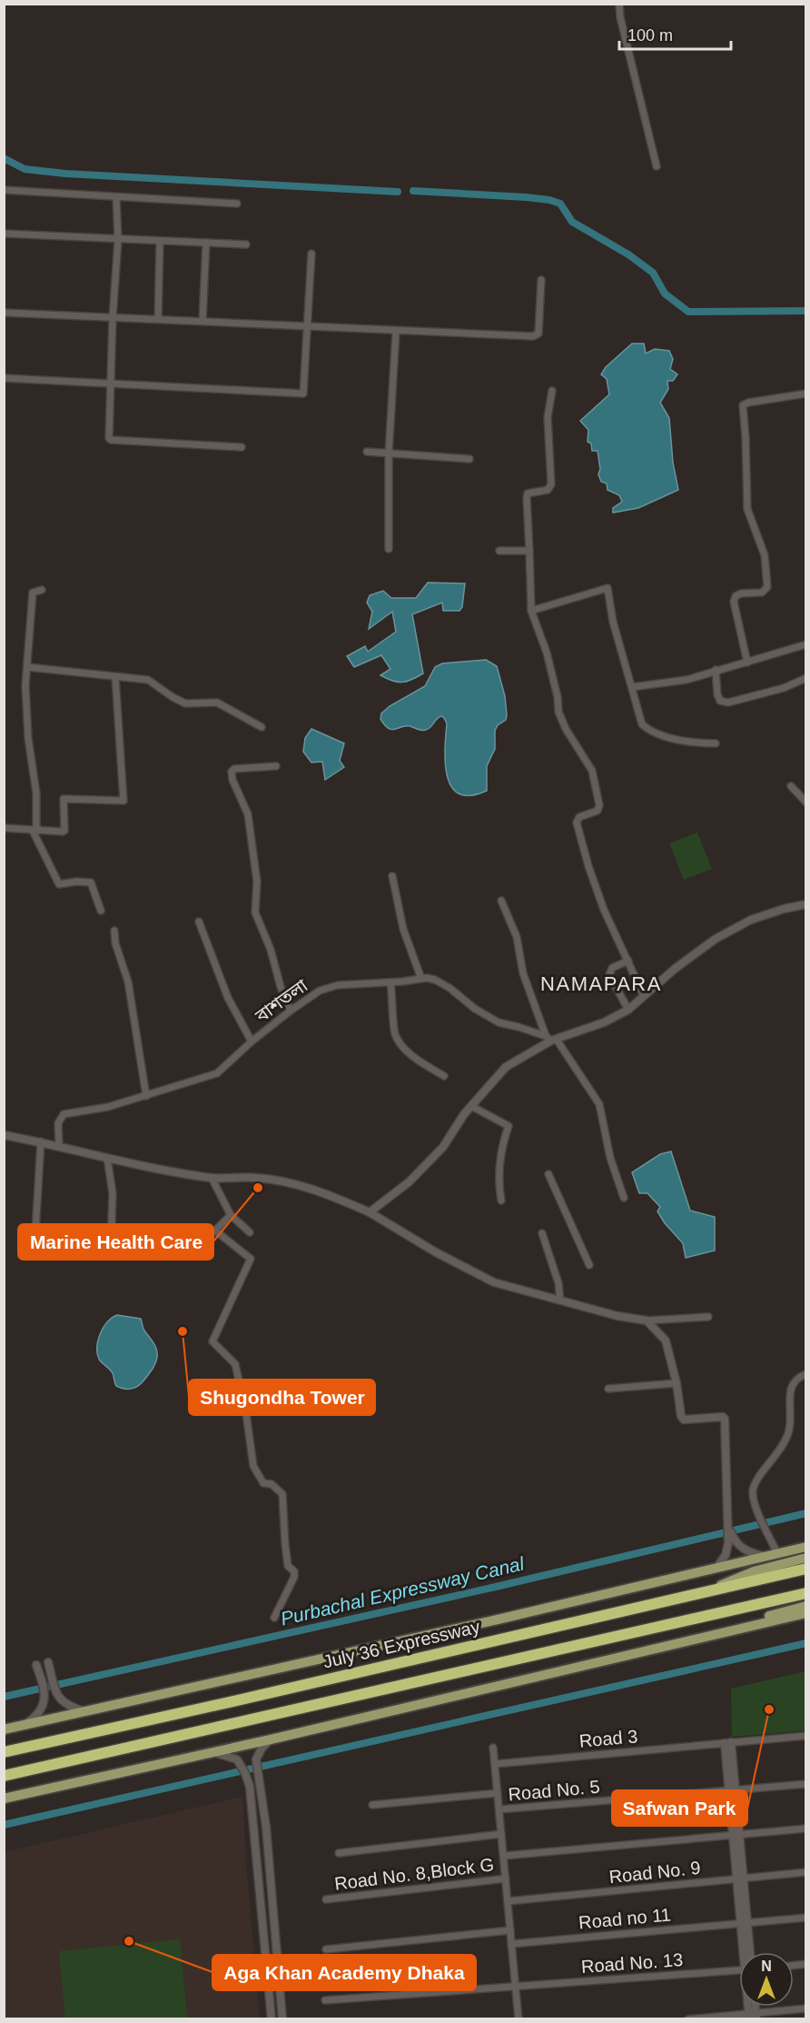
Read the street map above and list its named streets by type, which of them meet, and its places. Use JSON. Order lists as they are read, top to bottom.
{
  "streets": {
    "highway": ["July 36 Expressway"],
    "street": [
      "বাশতলা",
      "Road 3",
      "Road No. 5",
      "Road No. 9",
      "Road No. 8,Block G",
      "Road no 11",
      "Road No. 13"
    ]
  },
  "districts": ["NAMAPARA"],
  "water": ["Purbachal Expressway Canal"],
  "places": [
    "Marine Health Care",
    "Shugondha Tower",
    "Safwan Park",
    "Aga Khan Academy Dhaka"
  ],
  "scale_bar": "100 m",
  "north": "top"
}
